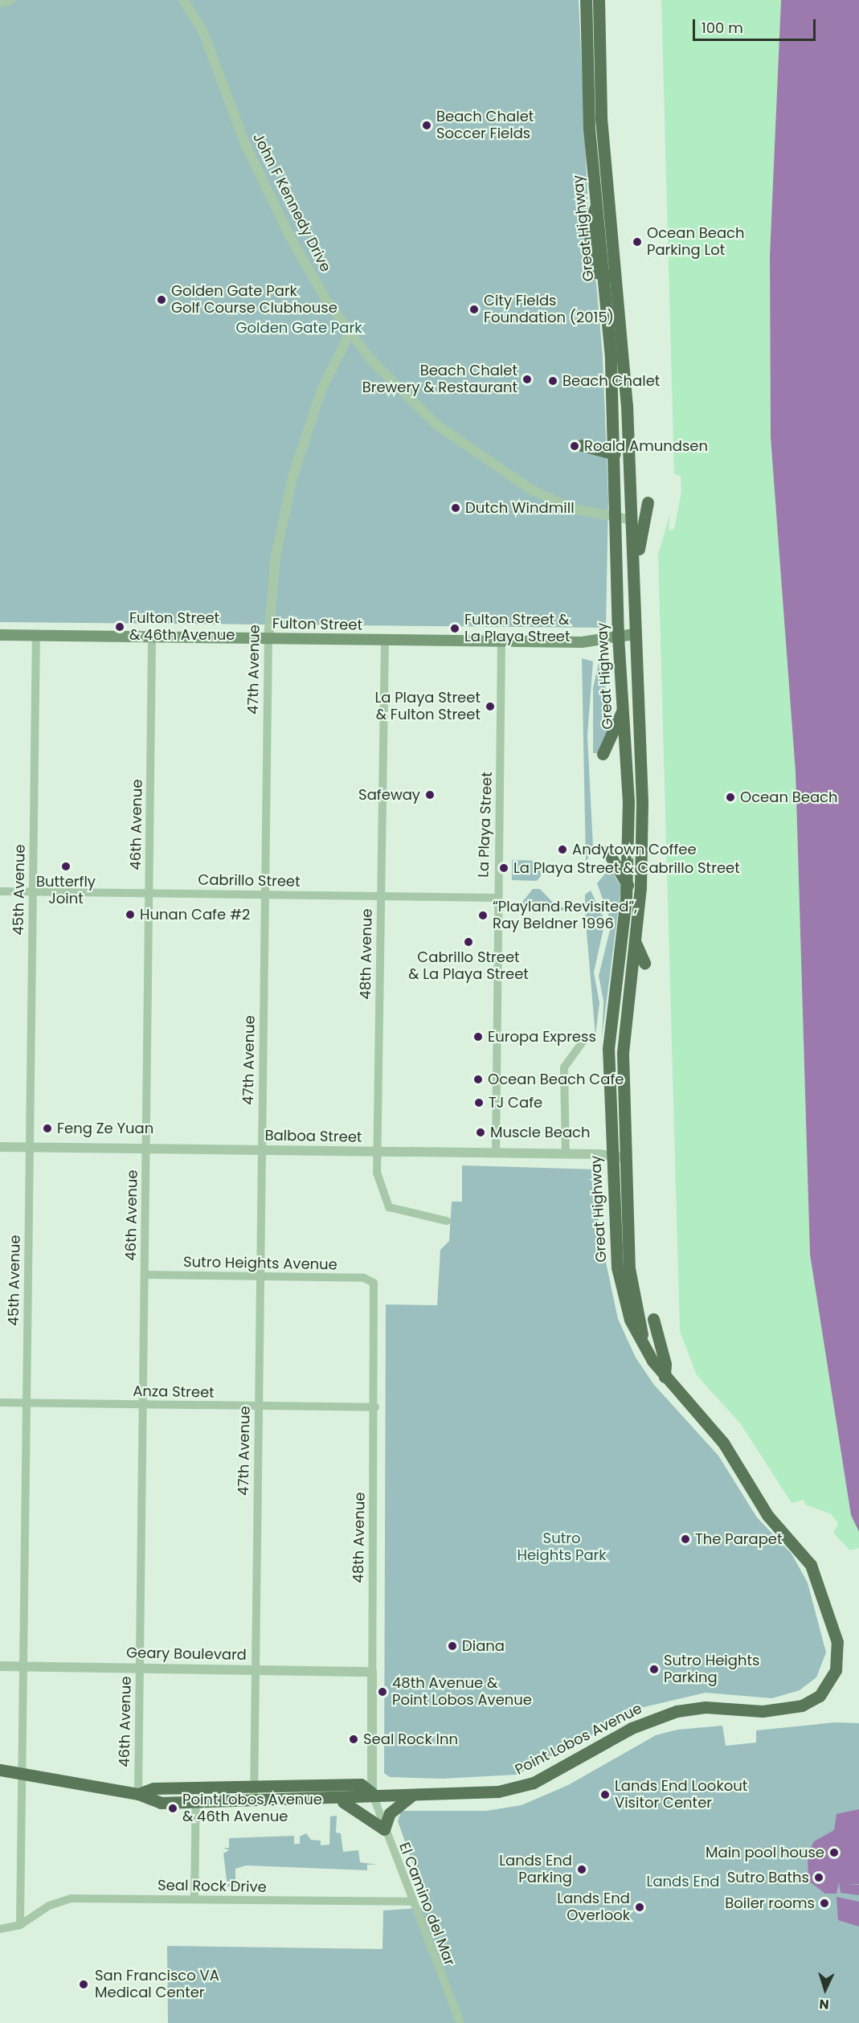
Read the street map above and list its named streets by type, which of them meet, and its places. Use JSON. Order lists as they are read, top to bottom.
{
  "streets": {
    "main road": ["Great Highway", "Fulton Street", "Point Lobos Avenue"],
    "street": [
      "John F Kennedy Drive",
      "47th Avenue",
      "46th Avenue",
      "La Playa Street",
      "Cabrillo Street",
      "45th Avenue",
      "48th Avenue",
      "Balboa Street",
      "Sutro Heights Avenue",
      "Anza Street",
      "Geary Boulevard",
      "Seal Rock Drive",
      "El Camino del Mar"
    ]
  },
  "crossings": [
    ["John F Kennedy Drive", "Great Highway"],
    ["John F Kennedy Drive", "47th Avenue"],
    ["Great Highway", "Fulton Street"],
    ["Great Highway", "Balboa Street"],
    ["Great Highway", "Point Lobos Avenue"],
    ["Fulton Street", "47th Avenue"],
    ["Fulton Street", "46th Avenue"],
    ["Fulton Street", "La Playa Street"],
    ["Fulton Street", "45th Avenue"],
    ["Fulton Street", "48th Avenue"],
    ["47th Avenue", "Cabrillo Street"],
    ["47th Avenue", "Balboa Street"],
    ["47th Avenue", "Sutro Heights Avenue"],
    ["47th Avenue", "Anza Street"],
    ["47th Avenue", "Geary Boulevard"],
    ["47th Avenue", "Point Lobos Avenue"],
    ["46th Avenue", "Cabrillo Street"],
    ["46th Avenue", "Balboa Street"],
    ["46th Avenue", "Sutro Heights Avenue"],
    ["46th Avenue", "Anza Street"],
    ["46th Avenue", "Geary Boulevard"],
    ["46th Avenue", "Point Lobos Avenue"],
    ["La Playa Street", "Cabrillo Street"],
    ["La Playa Street", "Balboa Street"],
    ["Cabrillo Street", "45th Avenue"],
    ["Cabrillo Street", "48th Avenue"],
    ["45th Avenue", "Balboa Street"],
    ["45th Avenue", "Anza Street"],
    ["45th Avenue", "Geary Boulevard"],
    ["45th Avenue", "Point Lobos Avenue"],
    ["45th Avenue", "Seal Rock Drive"],
    ["48th Avenue", "Balboa Street"],
    ["48th Avenue", "Sutro Heights Avenue"],
    ["48th Avenue", "Anza Street"],
    ["48th Avenue", "Geary Boulevard"],
    ["48th Avenue", "Point Lobos Avenue"],
    ["48th Avenue", "El Camino del Mar"],
    ["Point Lobos Avenue", "El Camino del Mar"],
    ["Seal Rock Drive", "El Camino del Mar"]
  ],
  "parks": ["Golden Gate Park", "Sutro Heights Park", "Lands End"],
  "places": [
    "Beach Chalet Soccer Fields",
    "Ocean Beach Parking Lot",
    "Golden Gate Park Golf Course Clubhouse",
    "City Fields Foundation (2015)",
    "Beach Chalet Brewery & Restaurant",
    "Beach Chalet",
    "Roald Amundsen",
    "Dutch Windmill",
    "Fulton Street & 46th Avenue",
    "Fulton Street & La Playa Street",
    "La Playa Street & Fulton Street",
    "Safeway",
    "Ocean Beach",
    "Andytown Coffee",
    "Butterfly Joint",
    "La Playa Street & Cabrillo Street",
    "Hunan Cafe #2",
    "“Playland Revisited”, Ray Beldner 1996",
    "Cabrillo Street & La Playa Street",
    "Europa Express",
    "Ocean Beach Cafe",
    "TJ Cafe",
    "Feng Ze Yuan",
    "Muscle Beach",
    "The Parapet",
    "Diana",
    "Sutro Heights Parking",
    "48th Avenue & Point Lobos Avenue",
    "Seal Rock Inn",
    "Lands End Lookout Visitor Center",
    "Point Lobos Avenue & 46th Avenue",
    "Main pool house",
    "Lands End Parking",
    "Sutro Baths",
    "Boiler rooms",
    "Lands End Overlook",
    "San Francisco VA Medical Center"
  ],
  "scale_bar": "100 m",
  "north": "bottom"
}
